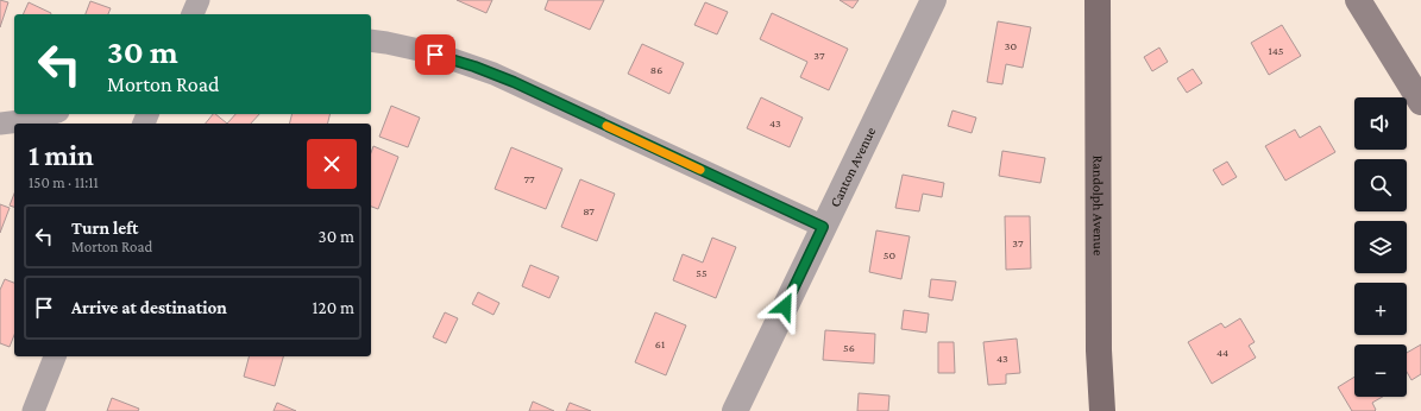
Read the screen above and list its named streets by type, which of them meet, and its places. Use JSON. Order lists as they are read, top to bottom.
{
  "streets": {
    "main road": ["Randolph Avenue"],
    "street": ["Canton Avenue"]
  },
  "house_numbers": [
    "30",
    "145",
    "37",
    "86",
    "43",
    "77",
    "87",
    "37",
    "50",
    "55",
    "61",
    "56",
    "44",
    "43"
  ],
  "page": {
    "turn": ["30 m", "Morton Road"],
    "map_buttons": ["+", "−"],
    "heading": ["1 min", "150 m · 11:11"],
    "list": [
      {
        "name": "Turn left",
        "note": "Morton Road",
        "value": "30 m"
      },
      {
        "name": "Arrive at destination",
        "value": "120 m"
      }
    ]
  }
}
